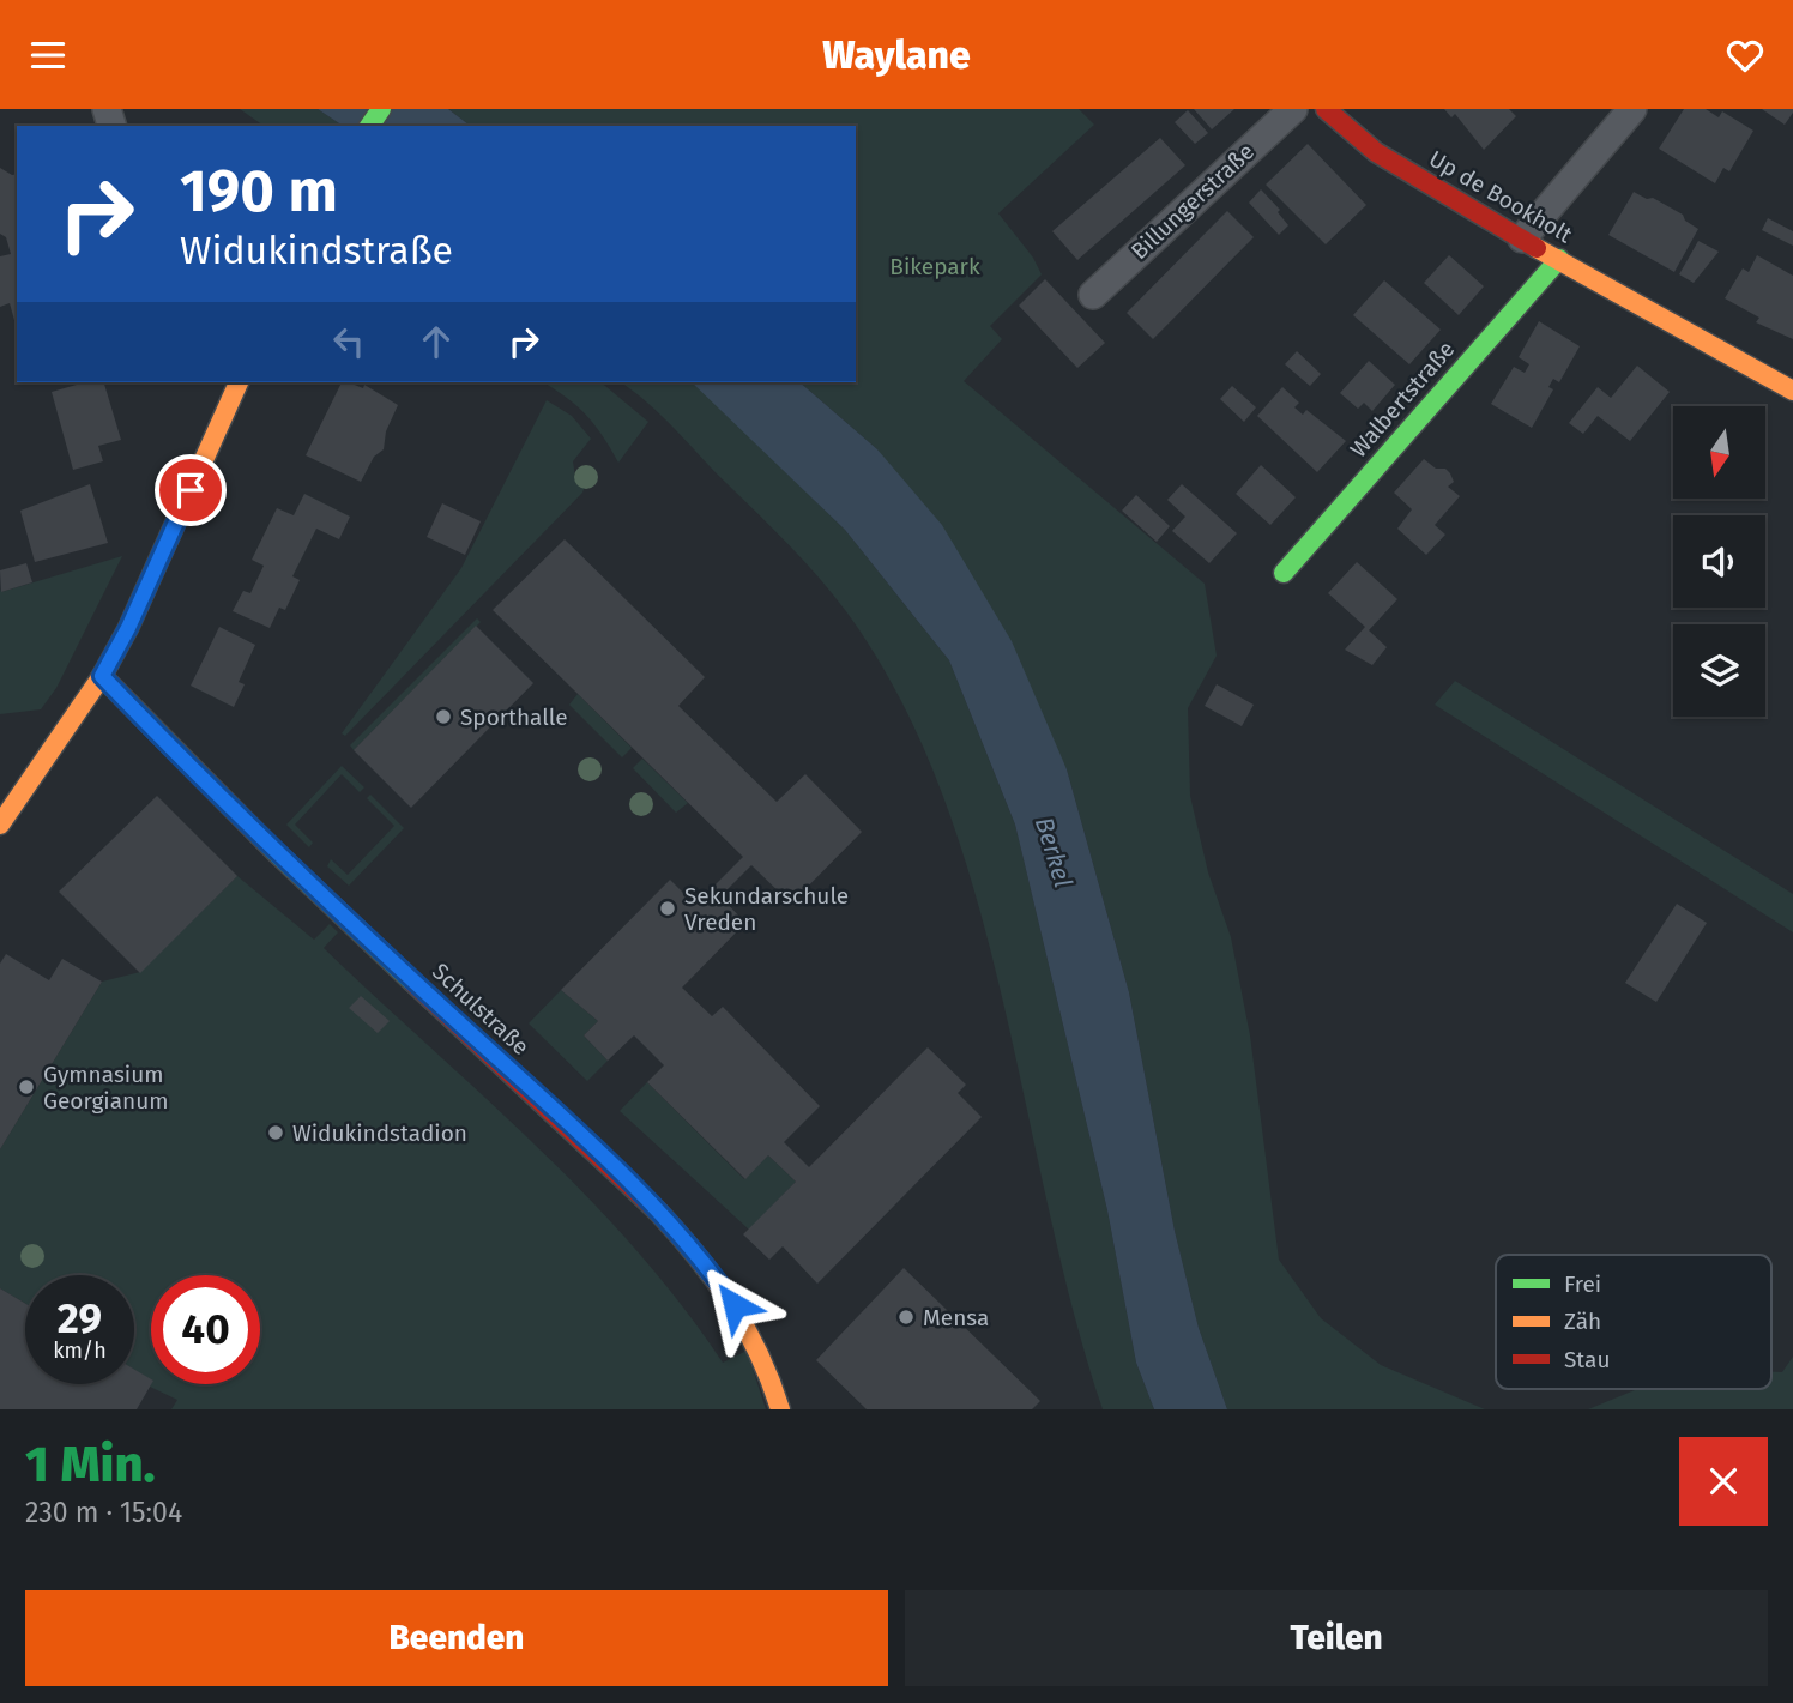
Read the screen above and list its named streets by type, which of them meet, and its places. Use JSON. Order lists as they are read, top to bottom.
{
  "streets": {
    "street": [
      "Up de Bookholt",
      "Billungerstraße",
      "Walbertstraße",
      "Schulstraße"
    ]
  },
  "crossings": [
    ["Up de Bookholt", "Walbertstraße"]
  ],
  "water": ["Berkel"],
  "parks": ["Bikepark"],
  "places": [
    "Sporthalle",
    "Sekundarschule Vreden",
    "Gymnasium Georgianum",
    "Widukindstadion",
    "Mensa"
  ],
  "legend": ["Frei", "Zäh", "Stau"],
  "north": "bottom",
  "page": {
    "header": "Waylane",
    "turn": ["190 m", "Widukindstraße"],
    "speed": "29 km/h",
    "limit": "40",
    "heading": ["1 Min.", "230 m · 15:04"],
    "buttons": ["Beenden", "Teilen"]
  }
}
